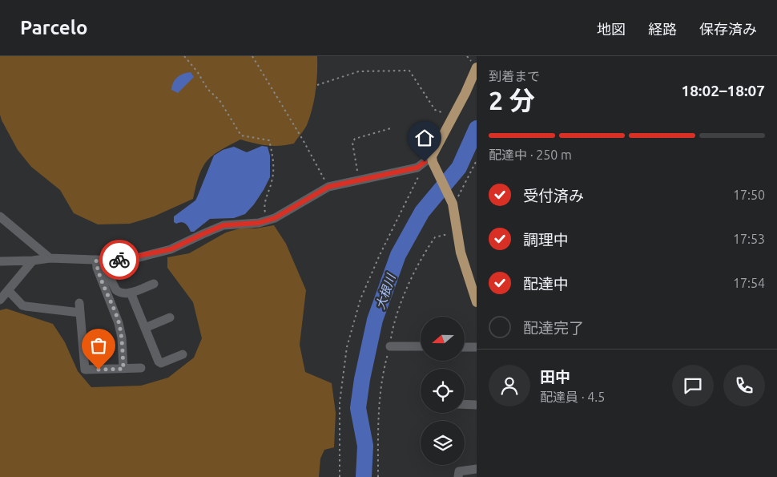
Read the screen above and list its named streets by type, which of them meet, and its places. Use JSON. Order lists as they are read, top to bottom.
{
  "water": ["大根川"],
  "north": "left",
  "page": {
    "header": "Parcelo",
    "nav": ["地図", "経路", "保存済み"],
    "heading": ["2 分", "到着まで", "18:02–18:07"],
    "panel": ["田中", "配達員 · 4.5"],
    "bar": "配達中 · 250 m",
    "list": [
      ["受付済み", "17:50"],
      ["調理中", "17:53"],
      ["配達中", "17:54"],
      "配達完了"
    ]
  }
}
